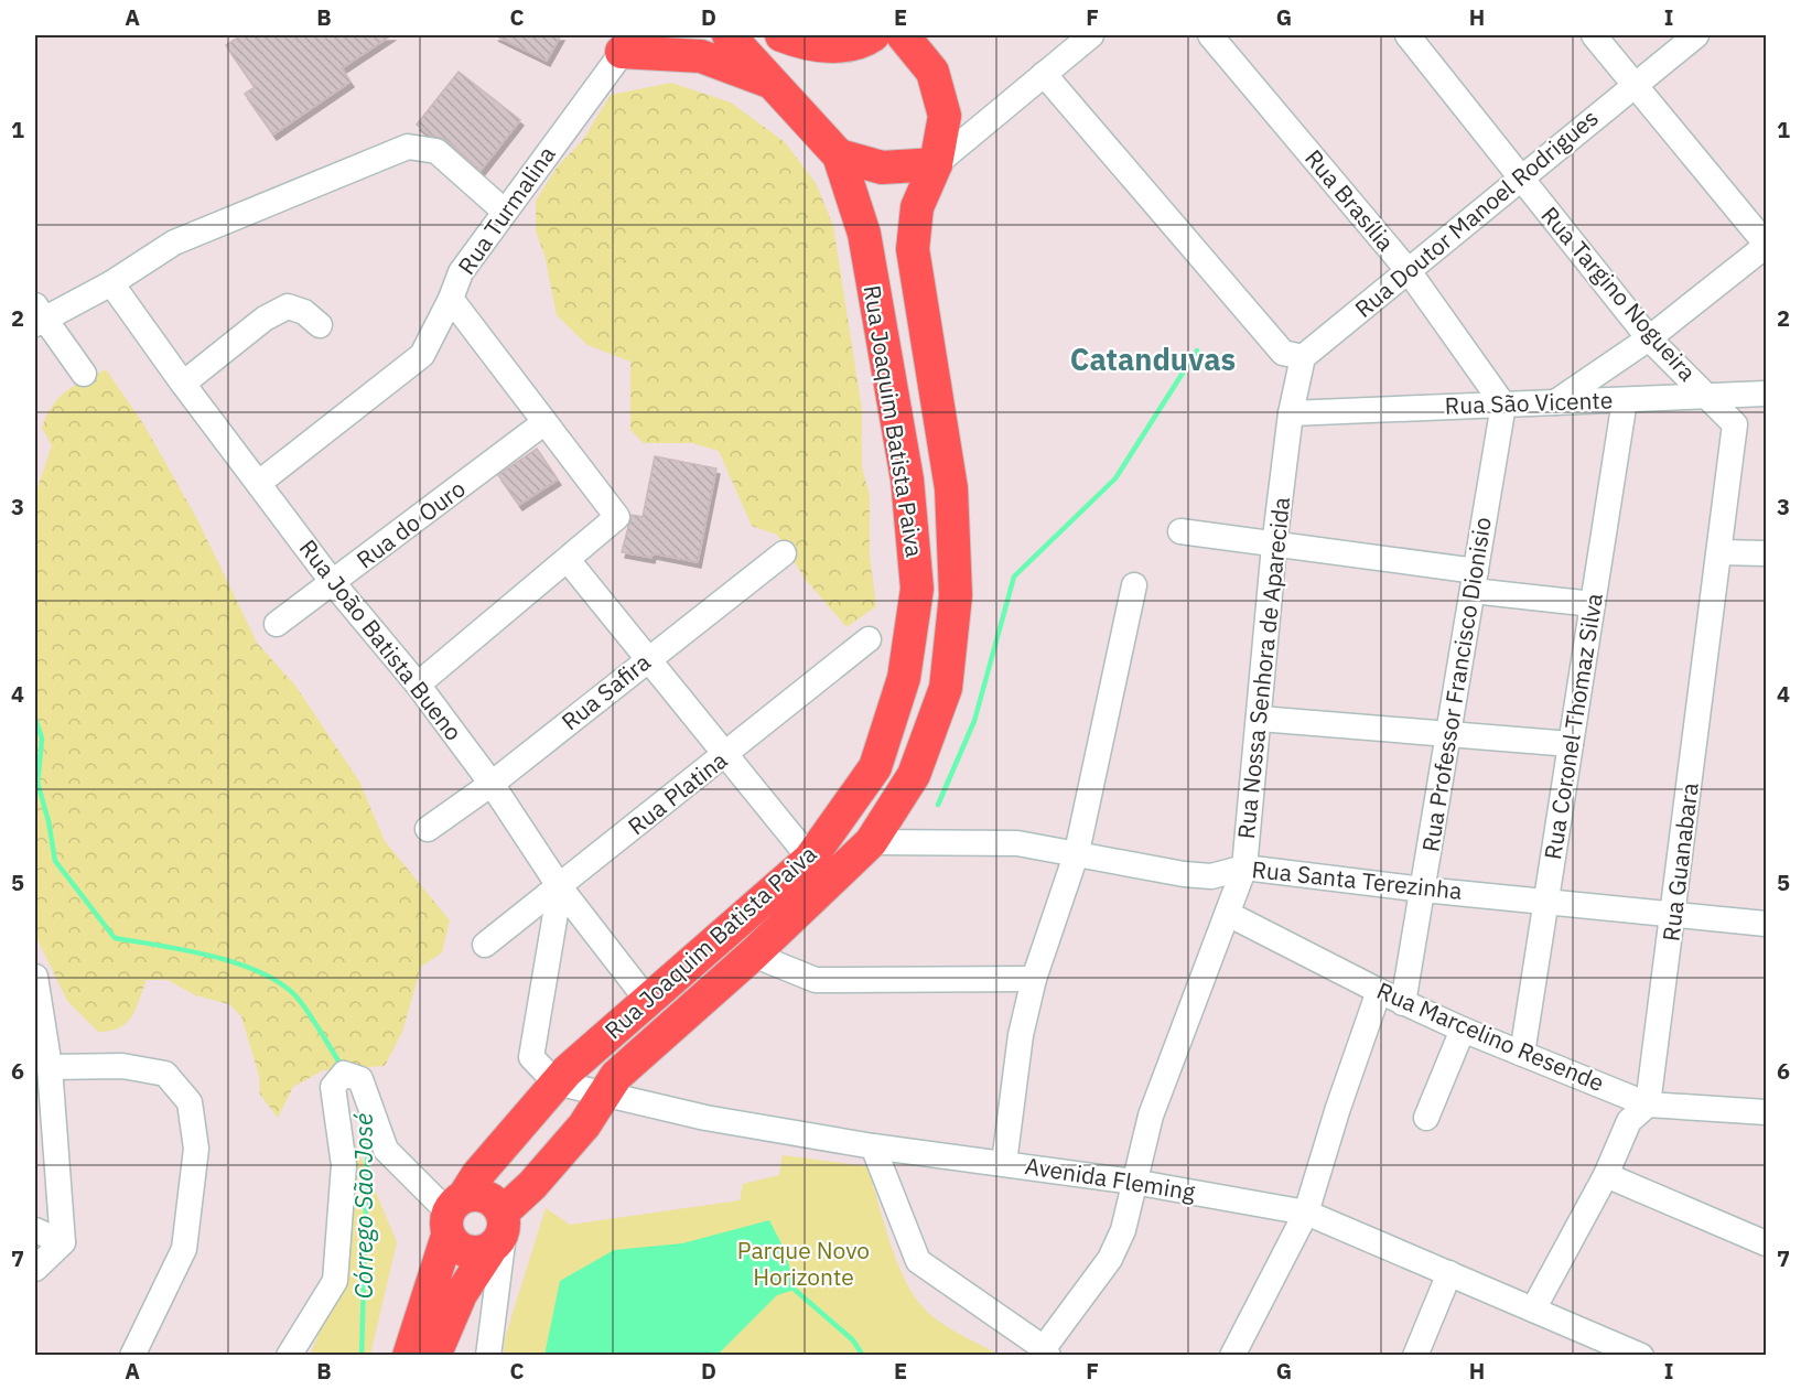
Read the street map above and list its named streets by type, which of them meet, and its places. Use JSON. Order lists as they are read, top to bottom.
{
  "streets": {
    "main road": ["Rua Joaquim Batista Paiva"],
    "street": [
      "Rua Brasília",
      "Rua Turmalina",
      "Rua Doutor Manoel Rodrigues",
      "Rua Targino Nogueira",
      "Rua São Vicente",
      "Rua do Ouro",
      "Rua João Batista Bueno",
      "Rua Nossa Senhora de Aparecida",
      "Rua Professor Francisco Dionisio",
      "Rua Safira",
      "Rua Coronel Thomaz Silva",
      "Rua Platina",
      "Rua Guanabara",
      "Rua Santa Terezinha",
      "Rua Marcelino Resende",
      "Avenida Fleming"
    ]
  },
  "crossings": [
    ["Rua Brasília", "Rua Doutor Manoel Rodrigues"],
    ["Rua Brasília", "Rua São Vicente"],
    ["Rua Brasília", "Rua Professor Francisco Dionisio"],
    ["Rua Turmalina", "Rua João Batista Bueno"],
    ["Rua Doutor Manoel Rodrigues", "Rua Targino Nogueira"],
    ["Rua Targino Nogueira", "Rua São Vicente"],
    ["Rua Targino Nogueira", "Rua Guanabara"],
    ["Rua São Vicente", "Rua Nossa Senhora de Aparecida"],
    ["Rua São Vicente", "Rua Professor Francisco Dionisio"],
    ["Rua São Vicente", "Rua Coronel Thomaz Silva"],
    ["Rua São Vicente", "Rua Guanabara"],
    ["Rua Joaquim Batista Paiva", "Rua João Batista Bueno"],
    ["Rua Joaquim Batista Paiva", "Rua Santa Terezinha"],
    ["Rua Joaquim Batista Paiva", "Avenida Fleming"],
    ["Rua do Ouro", "Rua João Batista Bueno"],
    ["Rua João Batista Bueno", "Rua Safira"],
    ["Rua João Batista Bueno", "Rua Platina"],
    ["Rua Nossa Senhora de Aparecida", "Rua Santa Terezinha"],
    ["Rua Nossa Senhora de Aparecida", "Rua Marcelino Resende"],
    ["Rua Nossa Senhora de Aparecida", "Avenida Fleming"],
    ["Rua Professor Francisco Dionisio", "Rua Santa Terezinha"],
    ["Rua Professor Francisco Dionisio", "Rua Marcelino Resende"],
    ["Rua Coronel Thomaz Silva", "Rua Santa Terezinha"],
    ["Rua Coronel Thomaz Silva", "Rua Marcelino Resende"],
    ["Rua Guanabara", "Rua Santa Terezinha"],
    ["Rua Guanabara", "Rua Marcelino Resende"]
  ],
  "districts": ["Catanduvas"],
  "water": ["Córrego São José"],
  "parks": ["Parque Novo Horizonte"],
  "grid": {
    "columns": [
      "A",
      "B",
      "C",
      "D",
      "E",
      "F",
      "G",
      "H",
      "I"
    ],
    "rows": [
      "1",
      "2",
      "3",
      "4",
      "5",
      "6",
      "7"
    ]
  }
}
